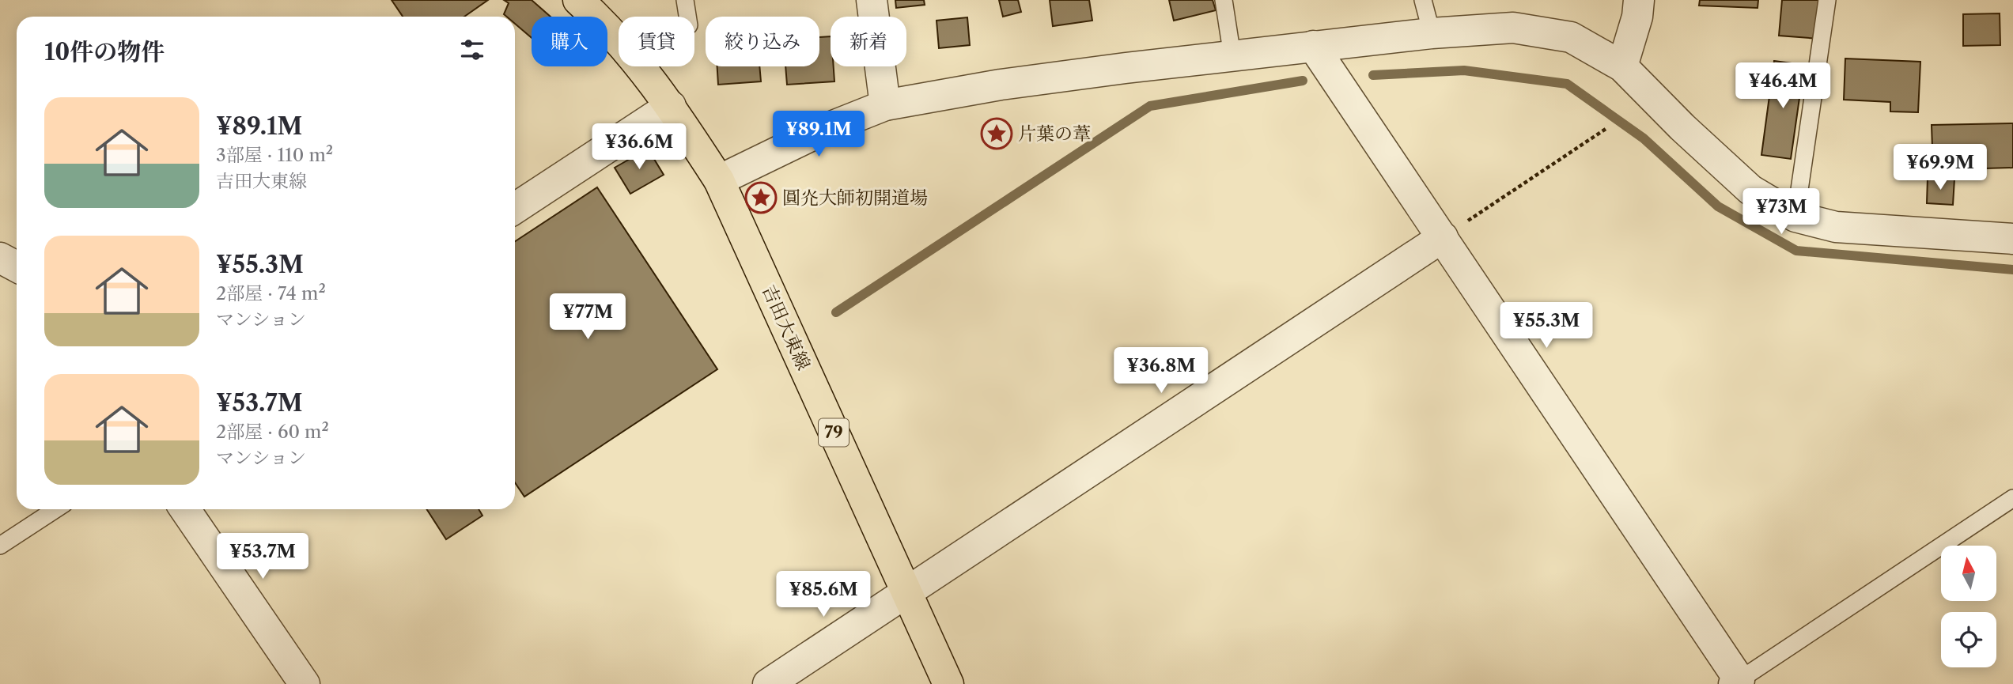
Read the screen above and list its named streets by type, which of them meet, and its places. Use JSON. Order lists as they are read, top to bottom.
{
  "streets": {
    "main road": ["吉田大東線", "79"]
  },
  "places": {
    "place": ["片葉の葦", "圓灮大師初開道場"]
  },
  "north": "top",
  "page": {
    "chip": [
      "購入",
      "賃貸",
      "絞り込み",
      "新着"
    ],
    "heading": "10件の物件",
    "price": [
      "¥46.4M",
      "¥89.1M",
      "¥36.6M",
      "¥69.9M",
      "¥73M",
      "¥77M",
      "¥55.3M",
      "¥36.8M",
      "¥53.7M",
      "¥85.6M"
    ],
    "list": [
      {
        "name": "¥89.1M",
        "note": "3部屋 · 110 m² · 吉田大東線"
      },
      {
        "name": "¥55.3M",
        "note": "2部屋 · 74 m² · マンション"
      },
      {
        "name": "¥53.7M",
        "note": "2部屋 · 60 m² · マンション"
      }
    ]
  }
}
